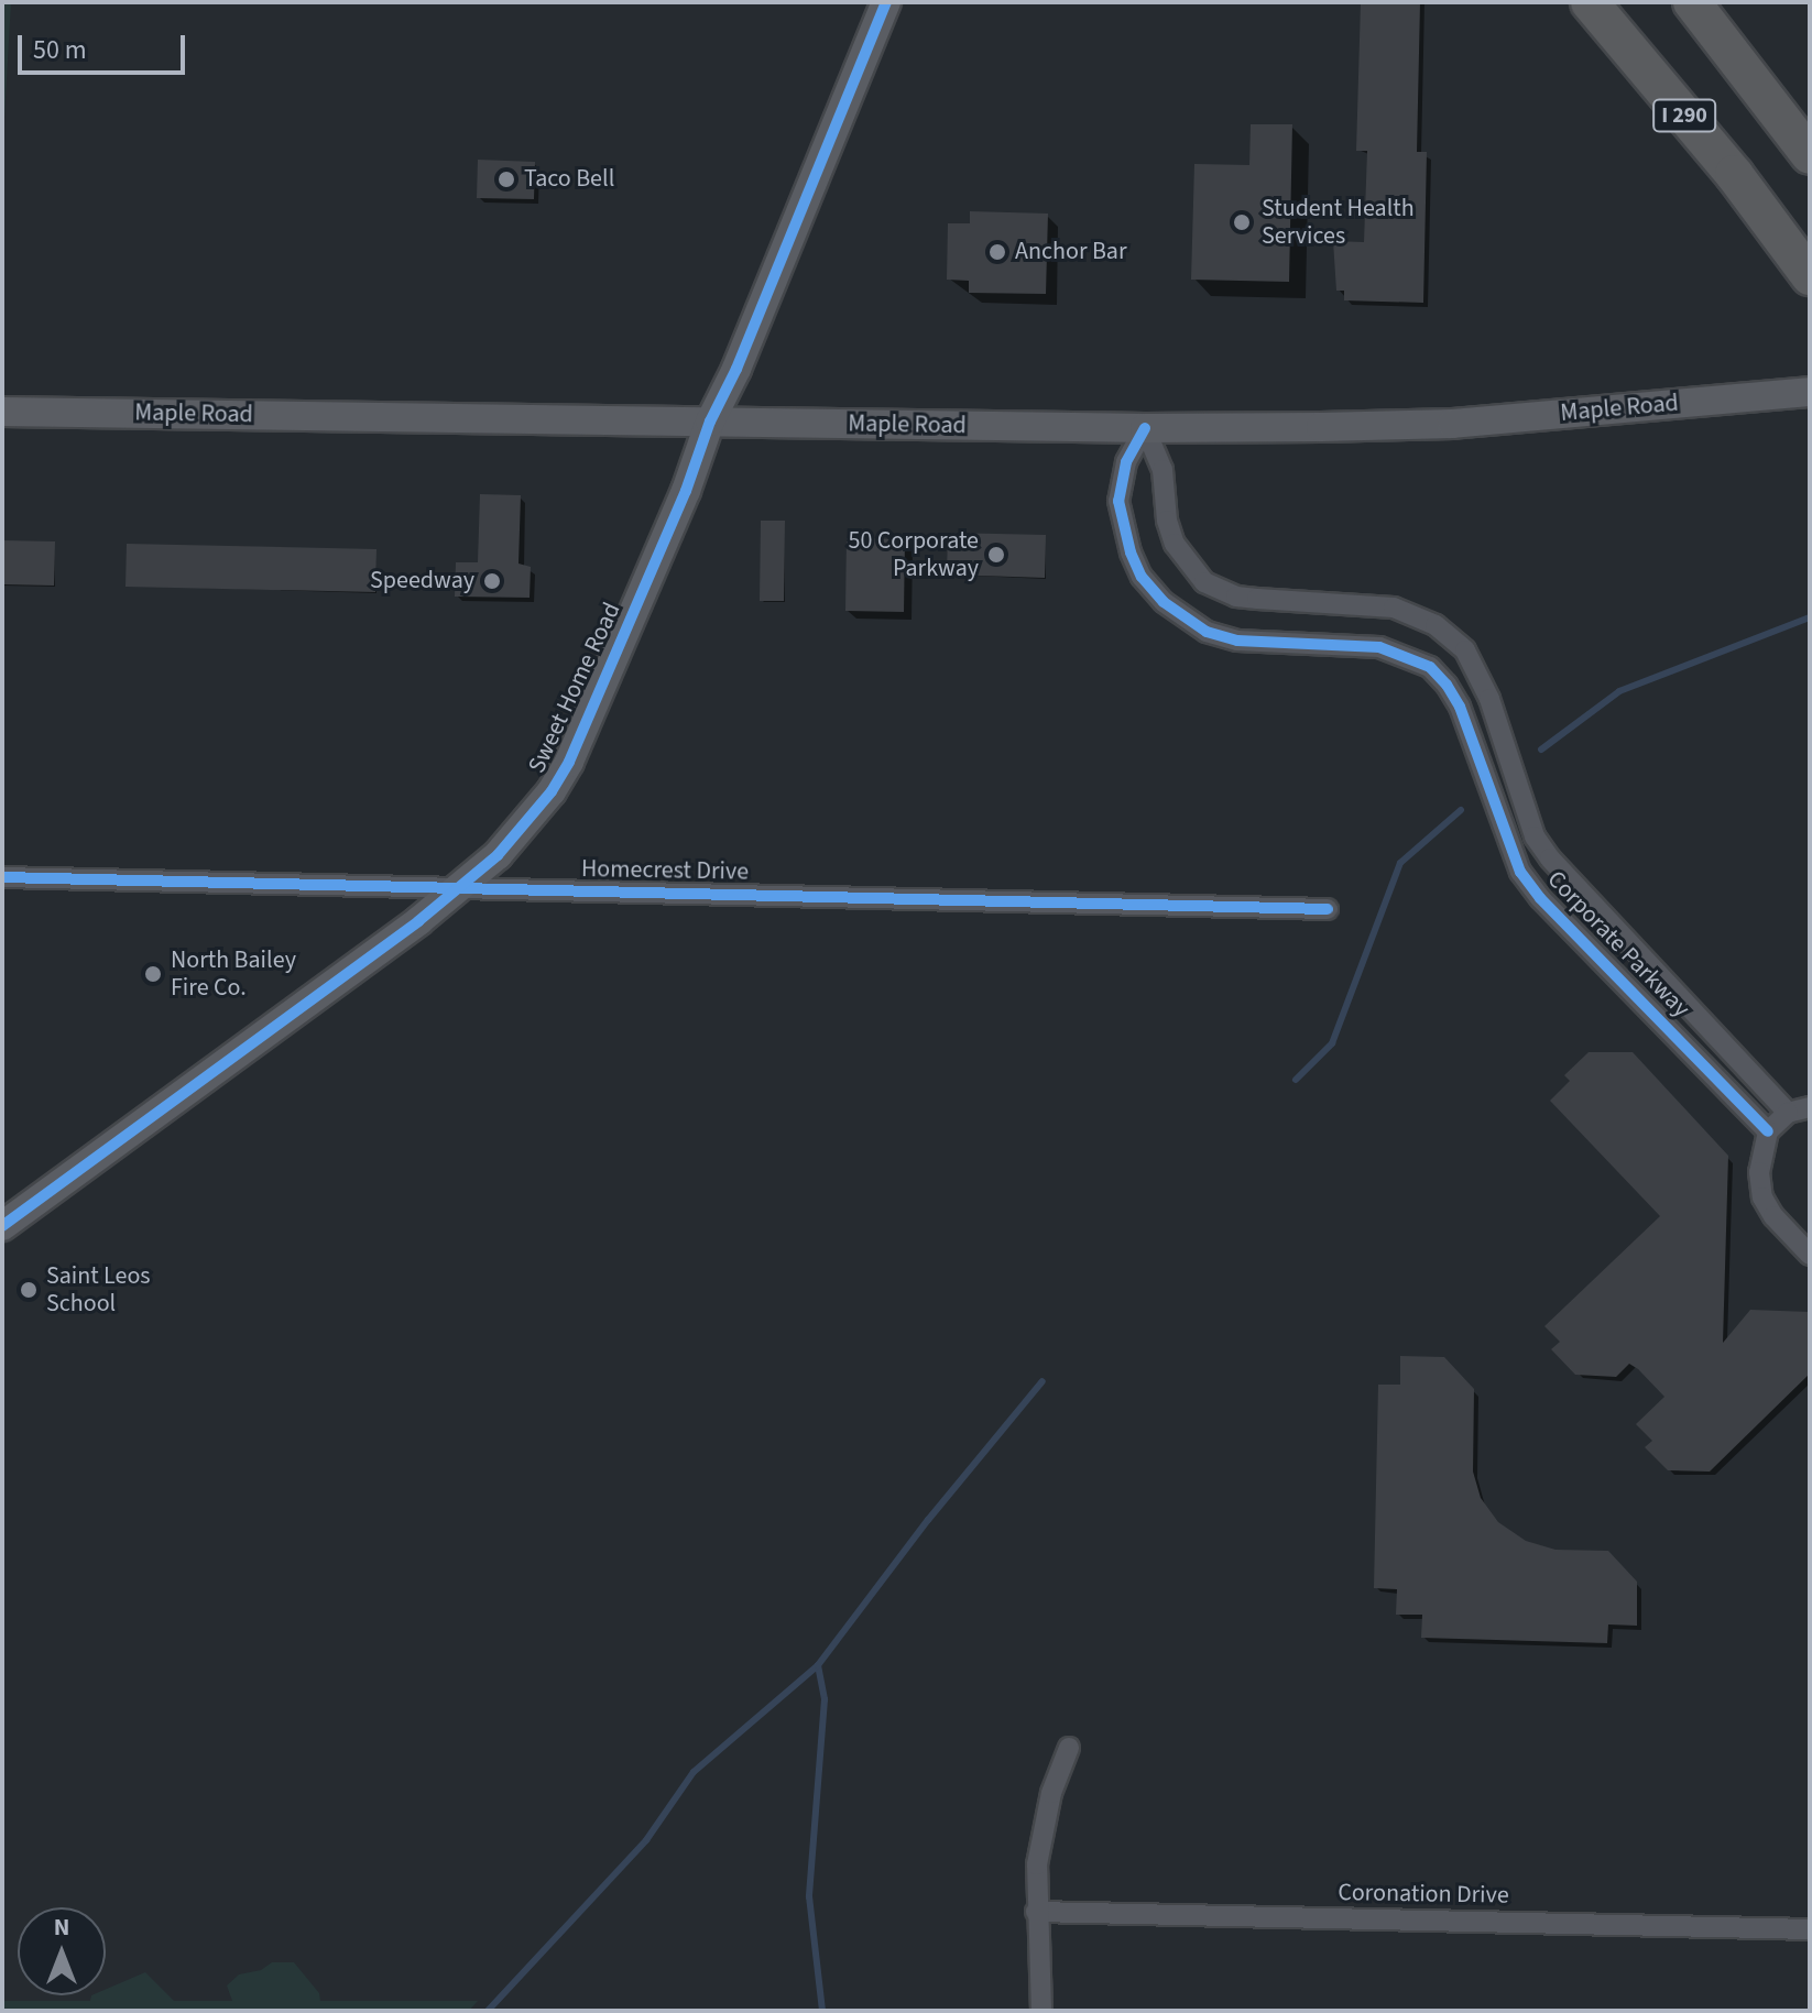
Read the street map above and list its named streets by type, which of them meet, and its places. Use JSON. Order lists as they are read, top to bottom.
{
  "streets": {
    "highway": ["I 290"],
    "main road": ["Maple Road", "Sweet Home Road"],
    "street": ["Homecrest Drive", "Corporate Parkway", "Coronation Drive"]
  },
  "crossings": [
    ["Maple Road", "Sweet Home Road"],
    ["Maple Road", "Corporate Parkway"],
    ["Sweet Home Road", "Homecrest Drive"]
  ],
  "places": [
    "Taco Bell",
    "Student Health Services",
    "Anchor Bar",
    "50 Corporate Parkway",
    "Speedway",
    "North Bailey Fire Co.",
    "Saint Leos School"
  ],
  "scale_bar": "50 m",
  "north": "top"
}
